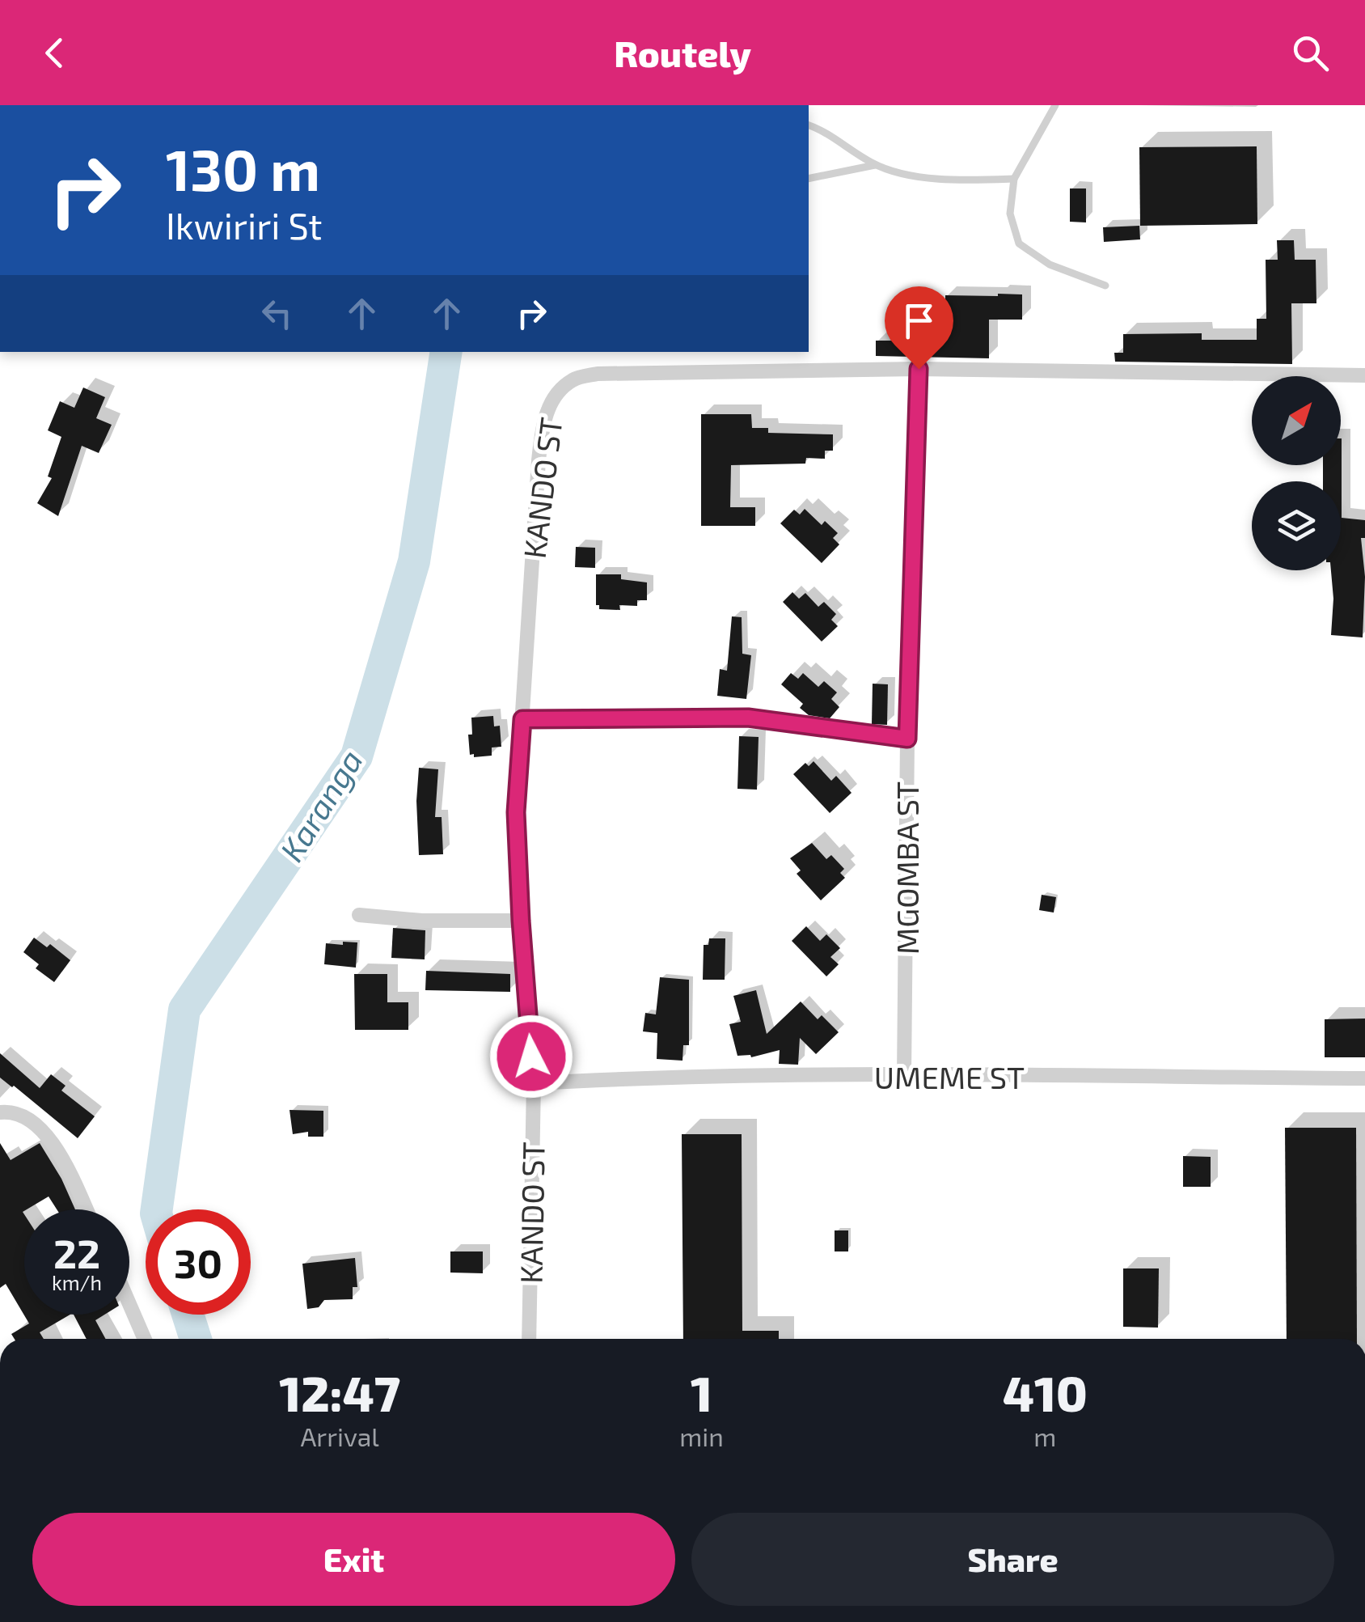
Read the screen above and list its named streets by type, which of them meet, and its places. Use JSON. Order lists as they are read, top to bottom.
{
  "streets": {
    "street": ["KANDO ST", "MGOMBA ST", "UMEME ST"]
  },
  "crossings": [
    ["KANDO ST", "MGOMBA ST"],
    ["KANDO ST", "UMEME ST"],
    ["MGOMBA ST", "UMEME ST"]
  ],
  "water": ["Karanga"],
  "north": "top right",
  "page": {
    "header": "Routely",
    "turn": ["130 m", "Ikwiriri St"],
    "speed": "22 km/h",
    "limit": "30",
    "eta": [
      "12:47",
      "Arrival",
      "1",
      "min",
      "410",
      "m"
    ],
    "buttons": ["Exit", "Share"]
  }
}
